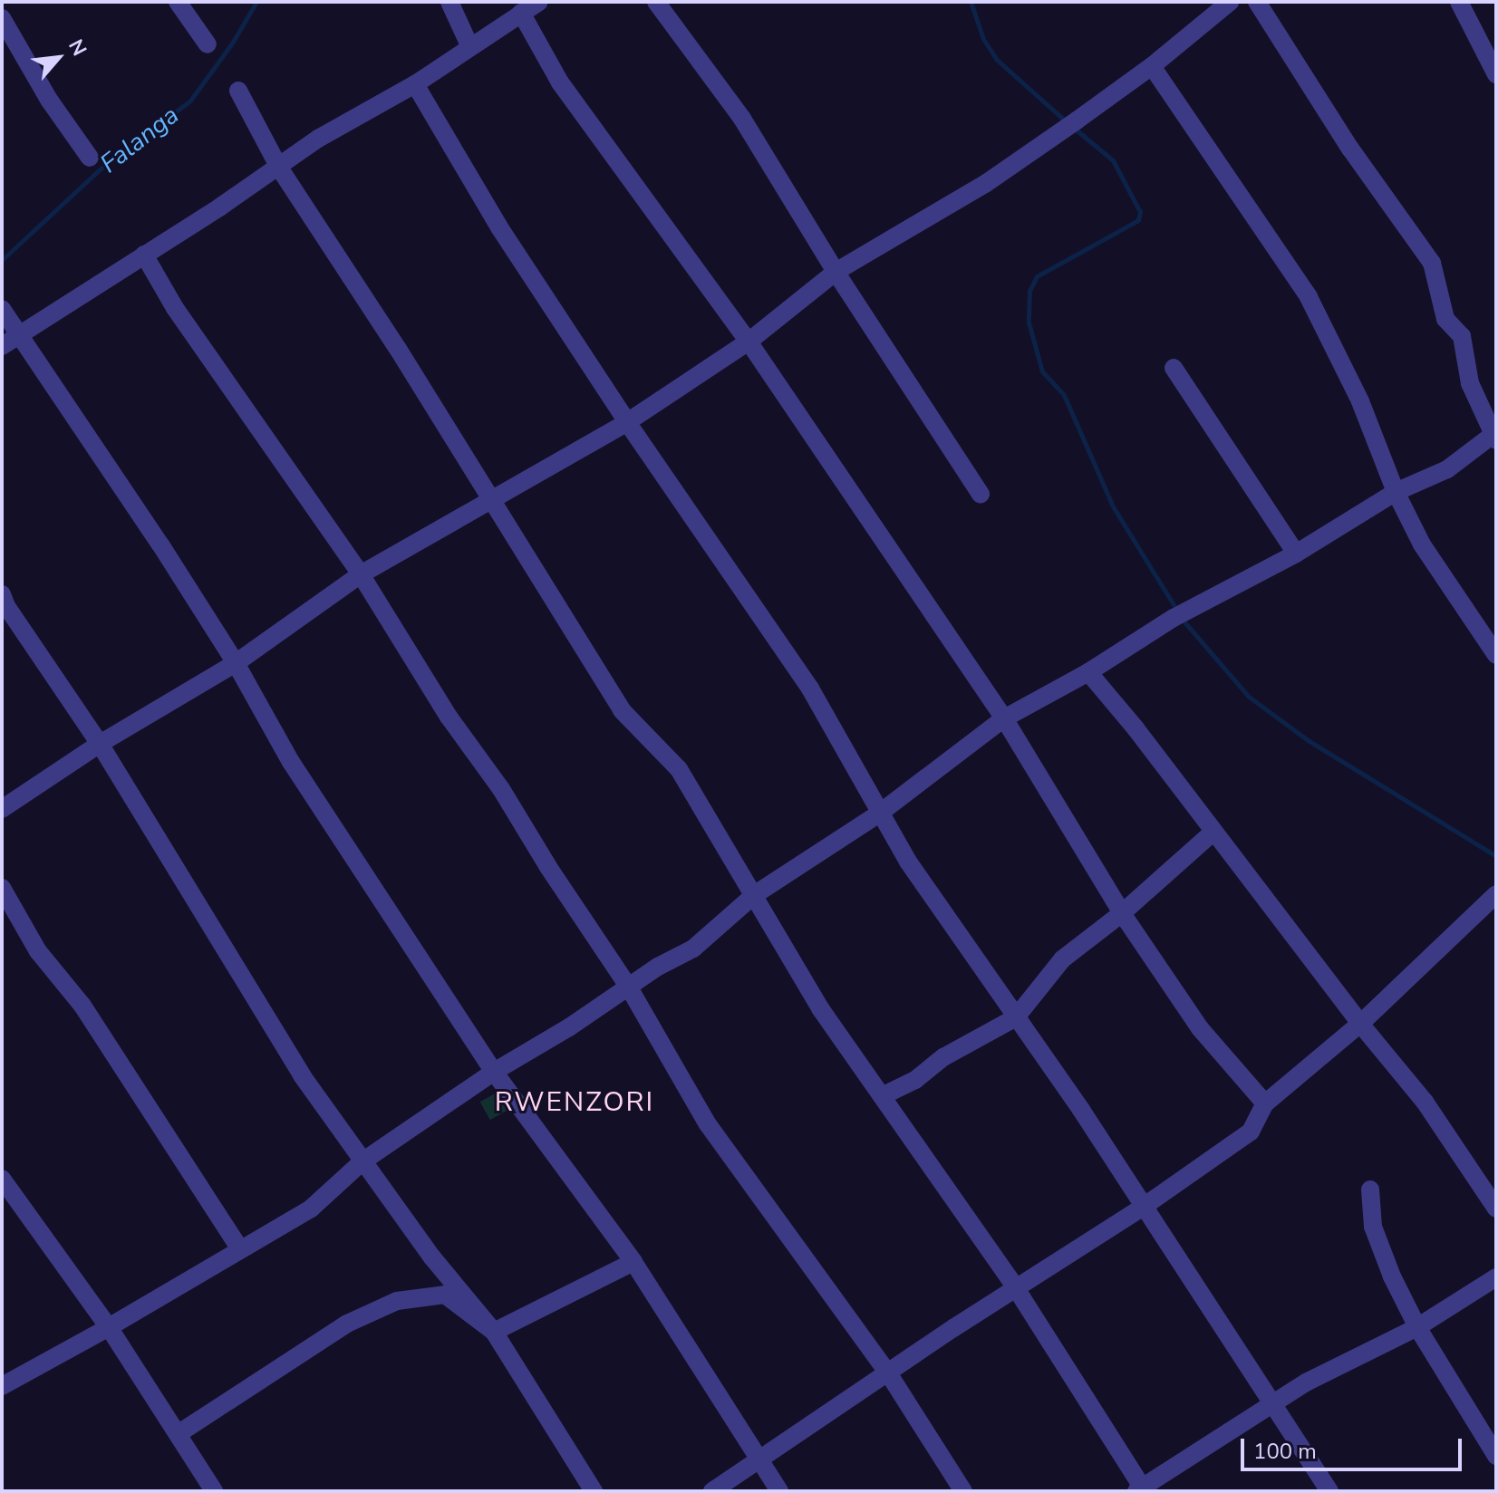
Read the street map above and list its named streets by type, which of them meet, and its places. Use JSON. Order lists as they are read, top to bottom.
{
  "districts": ["RWENZORI"],
  "water": ["Falanga"],
  "scale_bar": "100 m",
  "north": "top right"
}
